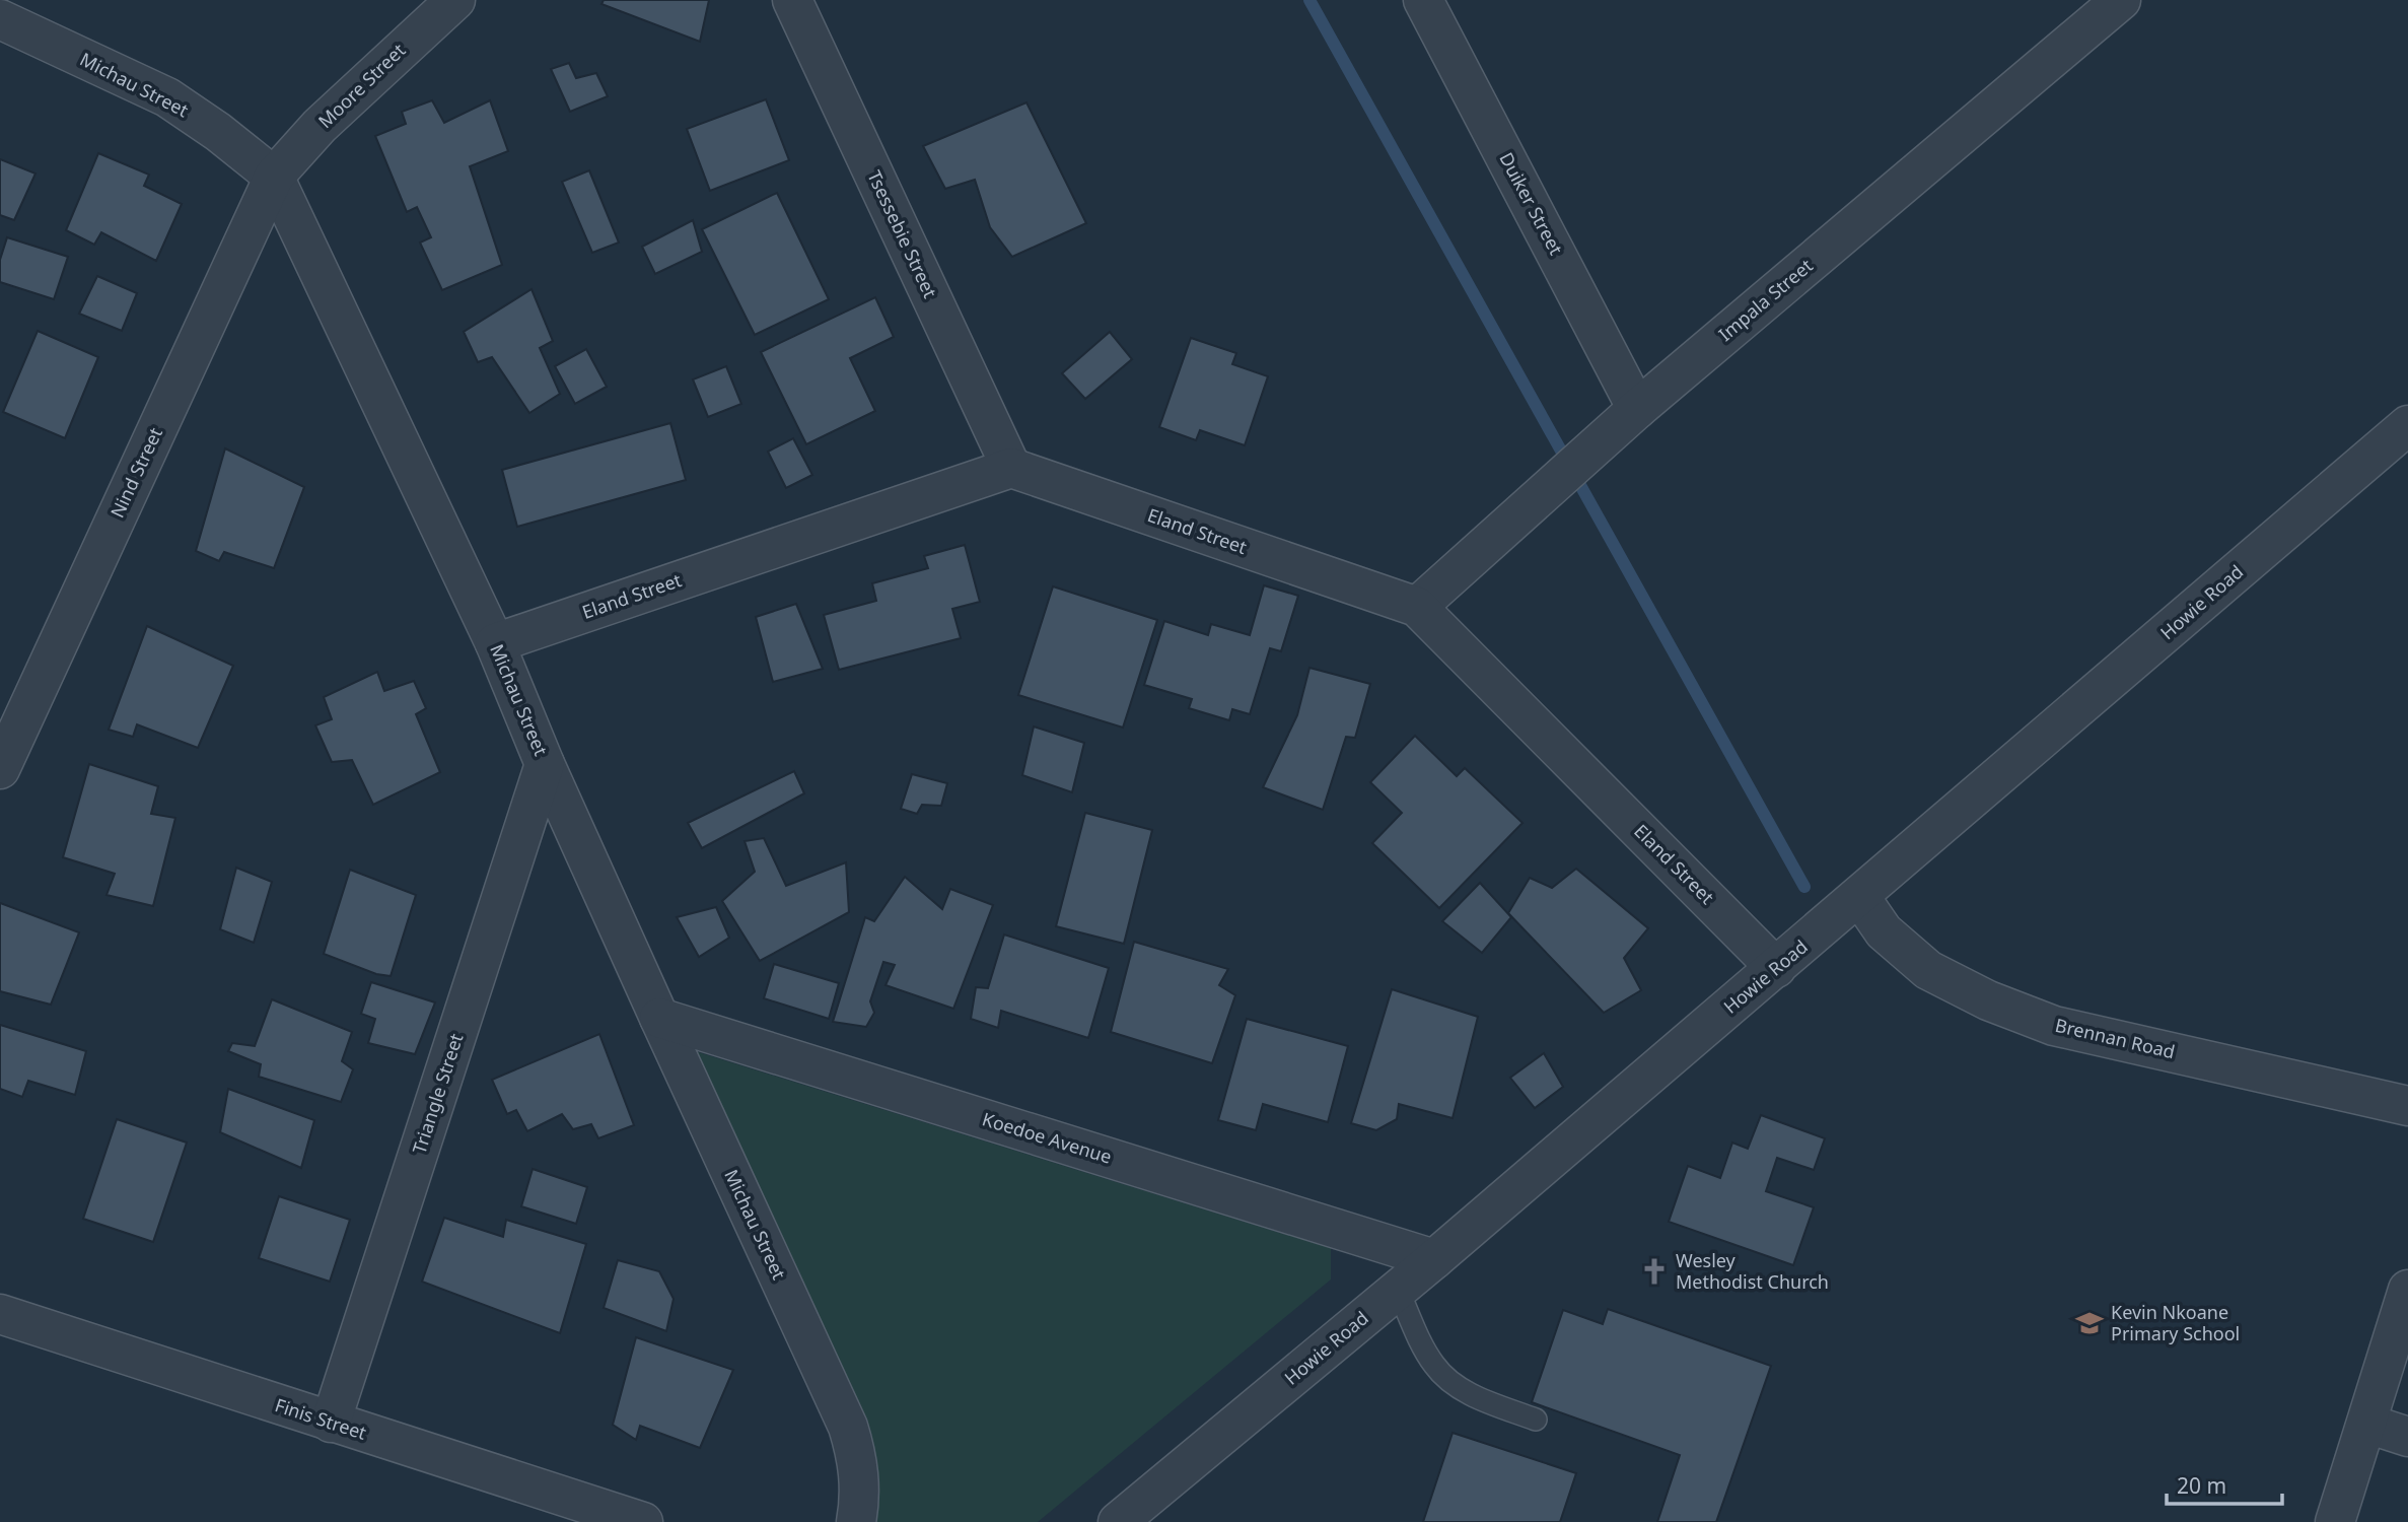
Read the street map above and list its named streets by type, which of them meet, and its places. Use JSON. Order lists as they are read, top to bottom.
{
  "streets": {
    "street": [
      "Michau Street",
      "Moore Street",
      "Duiker Street",
      "Tsessebie Street",
      "Impala Street",
      "Nind Street",
      "Eland Street",
      "Howie Road",
      "Brennan Road",
      "Triangle Street",
      "Koedoe Avenue",
      "Finis Street"
    ]
  },
  "crossings": [
    ["Michau Street", "Moore Street"],
    ["Michau Street", "Nind Street"],
    ["Michau Street", "Eland Street"],
    ["Michau Street", "Triangle Street"],
    ["Michau Street", "Koedoe Avenue"],
    ["Moore Street", "Nind Street"],
    ["Duiker Street", "Impala Street"],
    ["Tsessebie Street", "Eland Street"],
    ["Impala Street", "Eland Street"],
    ["Eland Street", "Howie Road"],
    ["Howie Road", "Brennan Road"],
    ["Howie Road", "Koedoe Avenue"],
    ["Triangle Street", "Finis Street"]
  ],
  "places": {
    "church": ["Wesley Methodist Church"],
    "school or university": ["Kevin Nkoane Primary School"]
  },
  "scale_bar": "20 m"
}
